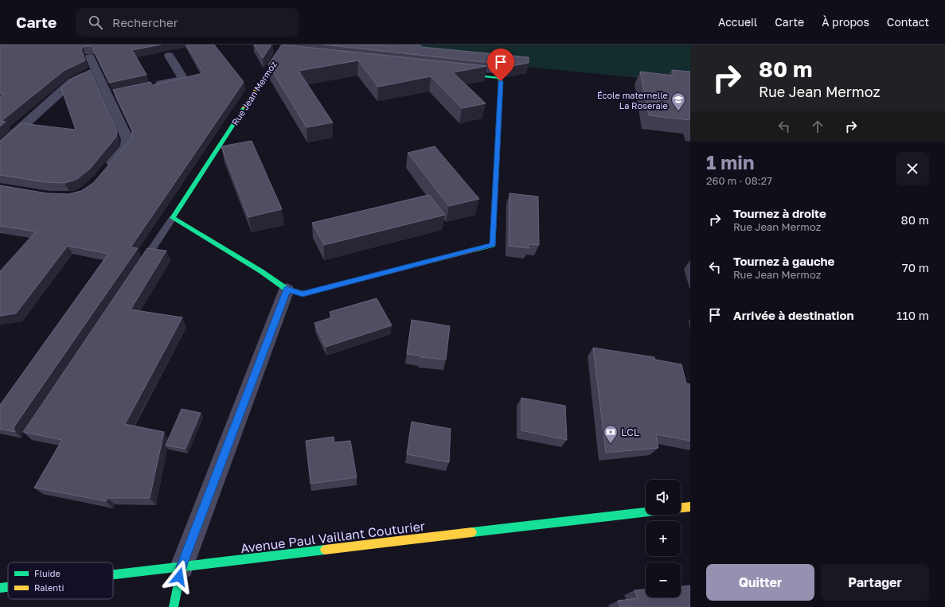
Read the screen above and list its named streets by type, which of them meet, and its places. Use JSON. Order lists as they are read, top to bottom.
{
  "streets": {
    "street": ["Rue Jean Mermoz", "Avenue Paul Vaillant Couturier"]
  },
  "places": {
    "school or university": ["École maternelle La Roseraie"],
    "bank": ["LCL"]
  },
  "legend": ["Fluide", "Ralenti"],
  "page": {
    "header": "Carte",
    "search": "Rechercher",
    "nav": [
      "Accueil",
      "Carte",
      "À propos",
      "Contact"
    ],
    "turn": ["80 m", "Rue Jean Mermoz"],
    "heading": ["1 min", "260 m · 08:27"],
    "list": [
      {
        "name": "Tournez à droite",
        "note": "Rue Jean Mermoz",
        "value": "80 m"
      },
      {
        "name": "Tournez à gauche",
        "note": "Rue Jean Mermoz",
        "value": "70 m"
      },
      {
        "name": "Arrivée à destination",
        "value": "110 m"
      }
    ],
    "map_buttons": ["+", "−"],
    "buttons": ["Quitter", "Partager"]
  }
}
